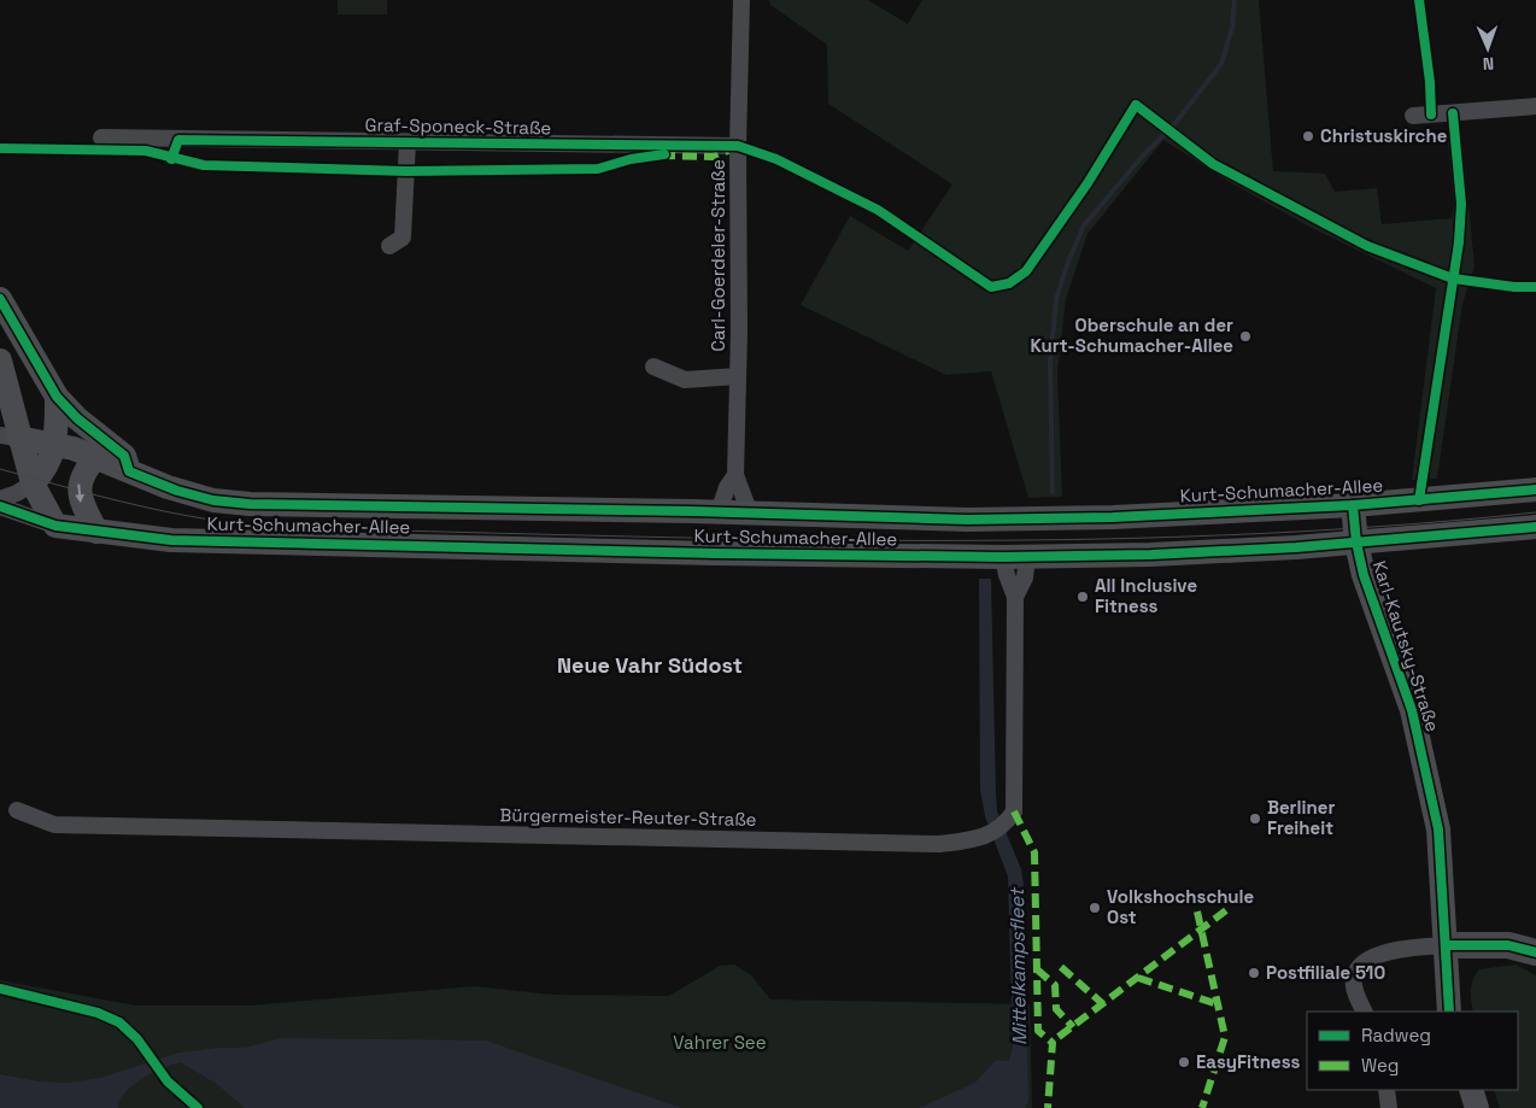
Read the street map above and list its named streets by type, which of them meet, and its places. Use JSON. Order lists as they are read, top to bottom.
{
  "streets": {
    "street": [
      "Graf-Sponeck-Straße",
      "Carl-Goerdeler-Straße",
      "Kurt-Schumacher-Allee",
      "Karl-Kautsky-Straße",
      "Bürgermeister-Reuter-Straße"
    ]
  },
  "crossings": [
    ["Graf-Sponeck-Straße", "Carl-Goerdeler-Straße"],
    ["Carl-Goerdeler-Straße", "Kurt-Schumacher-Allee"],
    ["Kurt-Schumacher-Allee", "Karl-Kautsky-Straße"],
    ["Kurt-Schumacher-Allee", "Bürgermeister-Reuter-Straße"]
  ],
  "districts": ["Neue Vahr Südost"],
  "water": ["Mittelkampsfleet"],
  "parks": ["Vahrer See"],
  "places": [
    "Christuskirche",
    "Oberschule an der Kurt-Schumacher-Allee",
    "All Inclusive Fitness",
    "Berliner Freiheit",
    "Volkshochschule Ost",
    "Postfiliale 510",
    "EasyFitness"
  ],
  "legend": ["Radweg", "Weg"],
  "north": "bottom"
}
